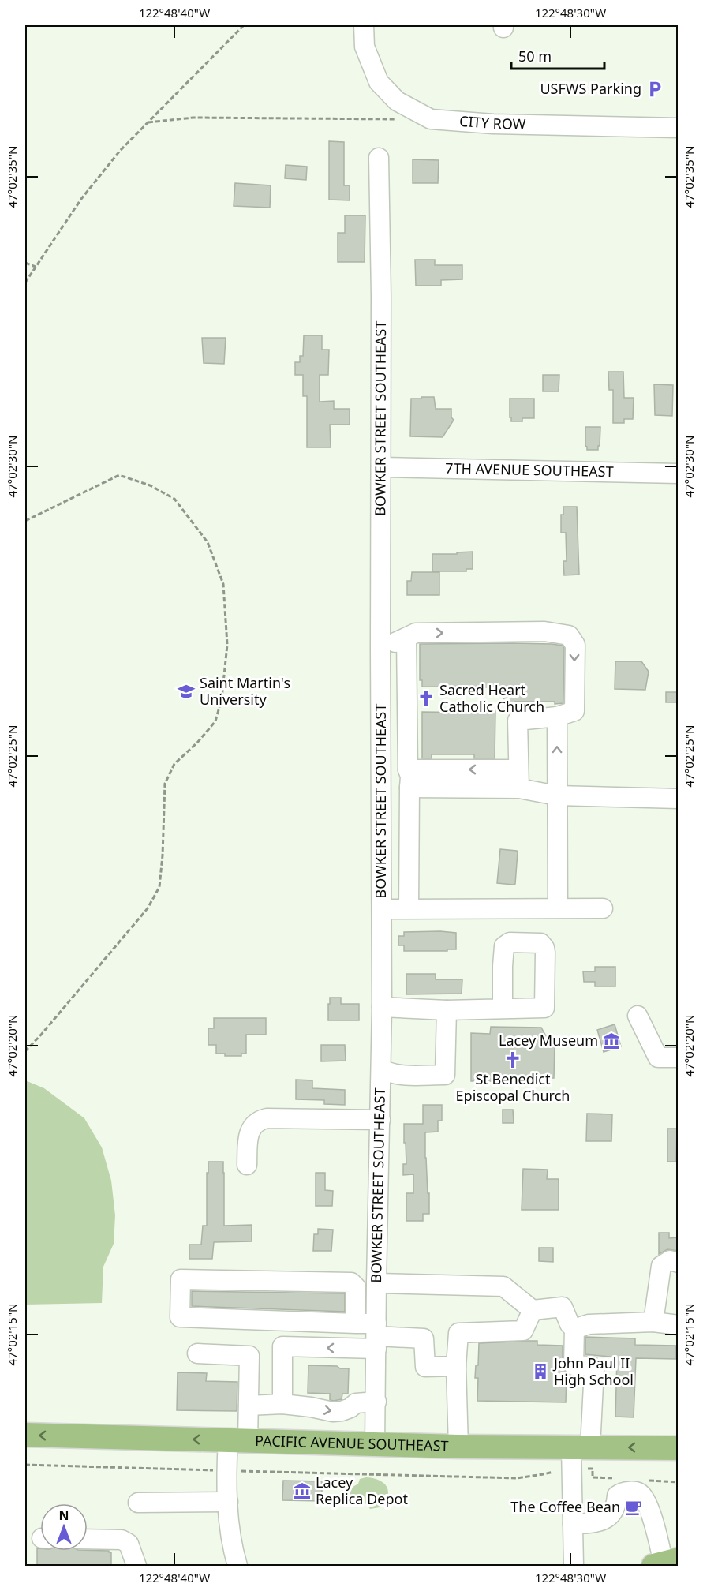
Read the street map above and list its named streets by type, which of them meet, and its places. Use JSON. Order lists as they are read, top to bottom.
{
  "streets": {
    "main road": ["PACIFIC AVENUE SOUTHEAST"],
    "street": ["CITY ROW", "BOWKER STREET SOUTHEAST", "7TH AVENUE SOUTHEAST"]
  },
  "crossings": [
    ["BOWKER STREET SOUTHEAST", "7TH AVENUE SOUTHEAST"],
    ["BOWKER STREET SOUTHEAST", "PACIFIC AVENUE SOUTHEAST"]
  ],
  "one_way": ["PACIFIC AVENUE SOUTHEAST"],
  "places": {
    "parking": ["USFWS Parking"],
    "school or university": ["Saint Martin's University"],
    "church": ["Sacred Heart Catholic Church", "St Benedict Episcopal Church"],
    "museum": ["Lacey Museum", "Lacey Replica Depot"],
    "building": ["John Paul II High School"],
    "cafe": ["The Coffee Bean"]
  },
  "scale_bar": "50 m",
  "north": "top",
  "coordinates": [
    "122°48'40\"W",
    "122°48'30\"W",
    "47°02'35\"N",
    "47°02'30\"N",
    "47°02'25\"N",
    "47°02'20\"N",
    "47°02'15\"N"
  ]
}
